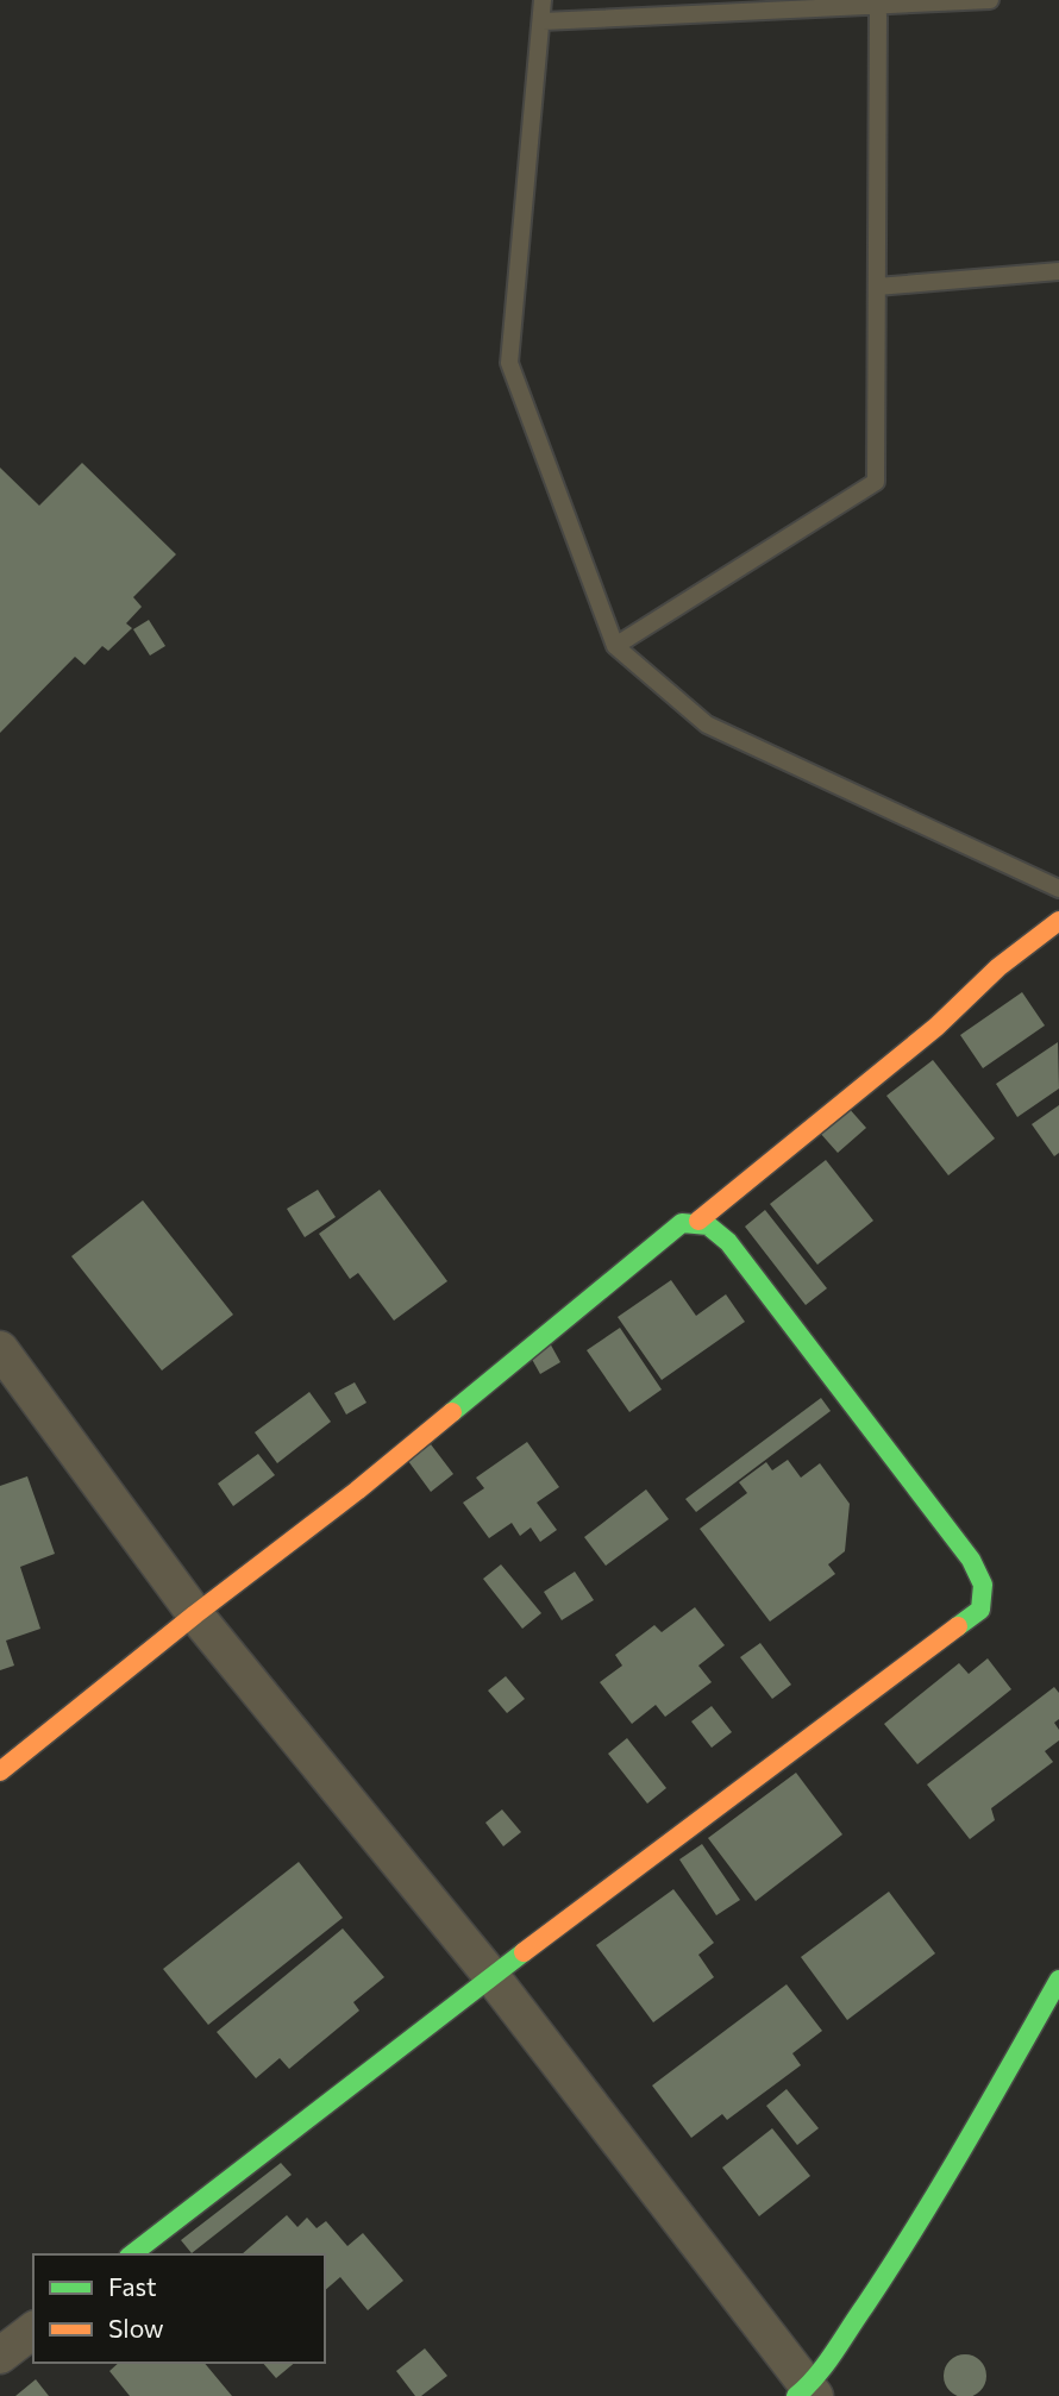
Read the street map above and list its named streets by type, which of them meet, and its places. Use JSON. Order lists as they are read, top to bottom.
{
  "legend": ["Fast", "Slow"]
}
